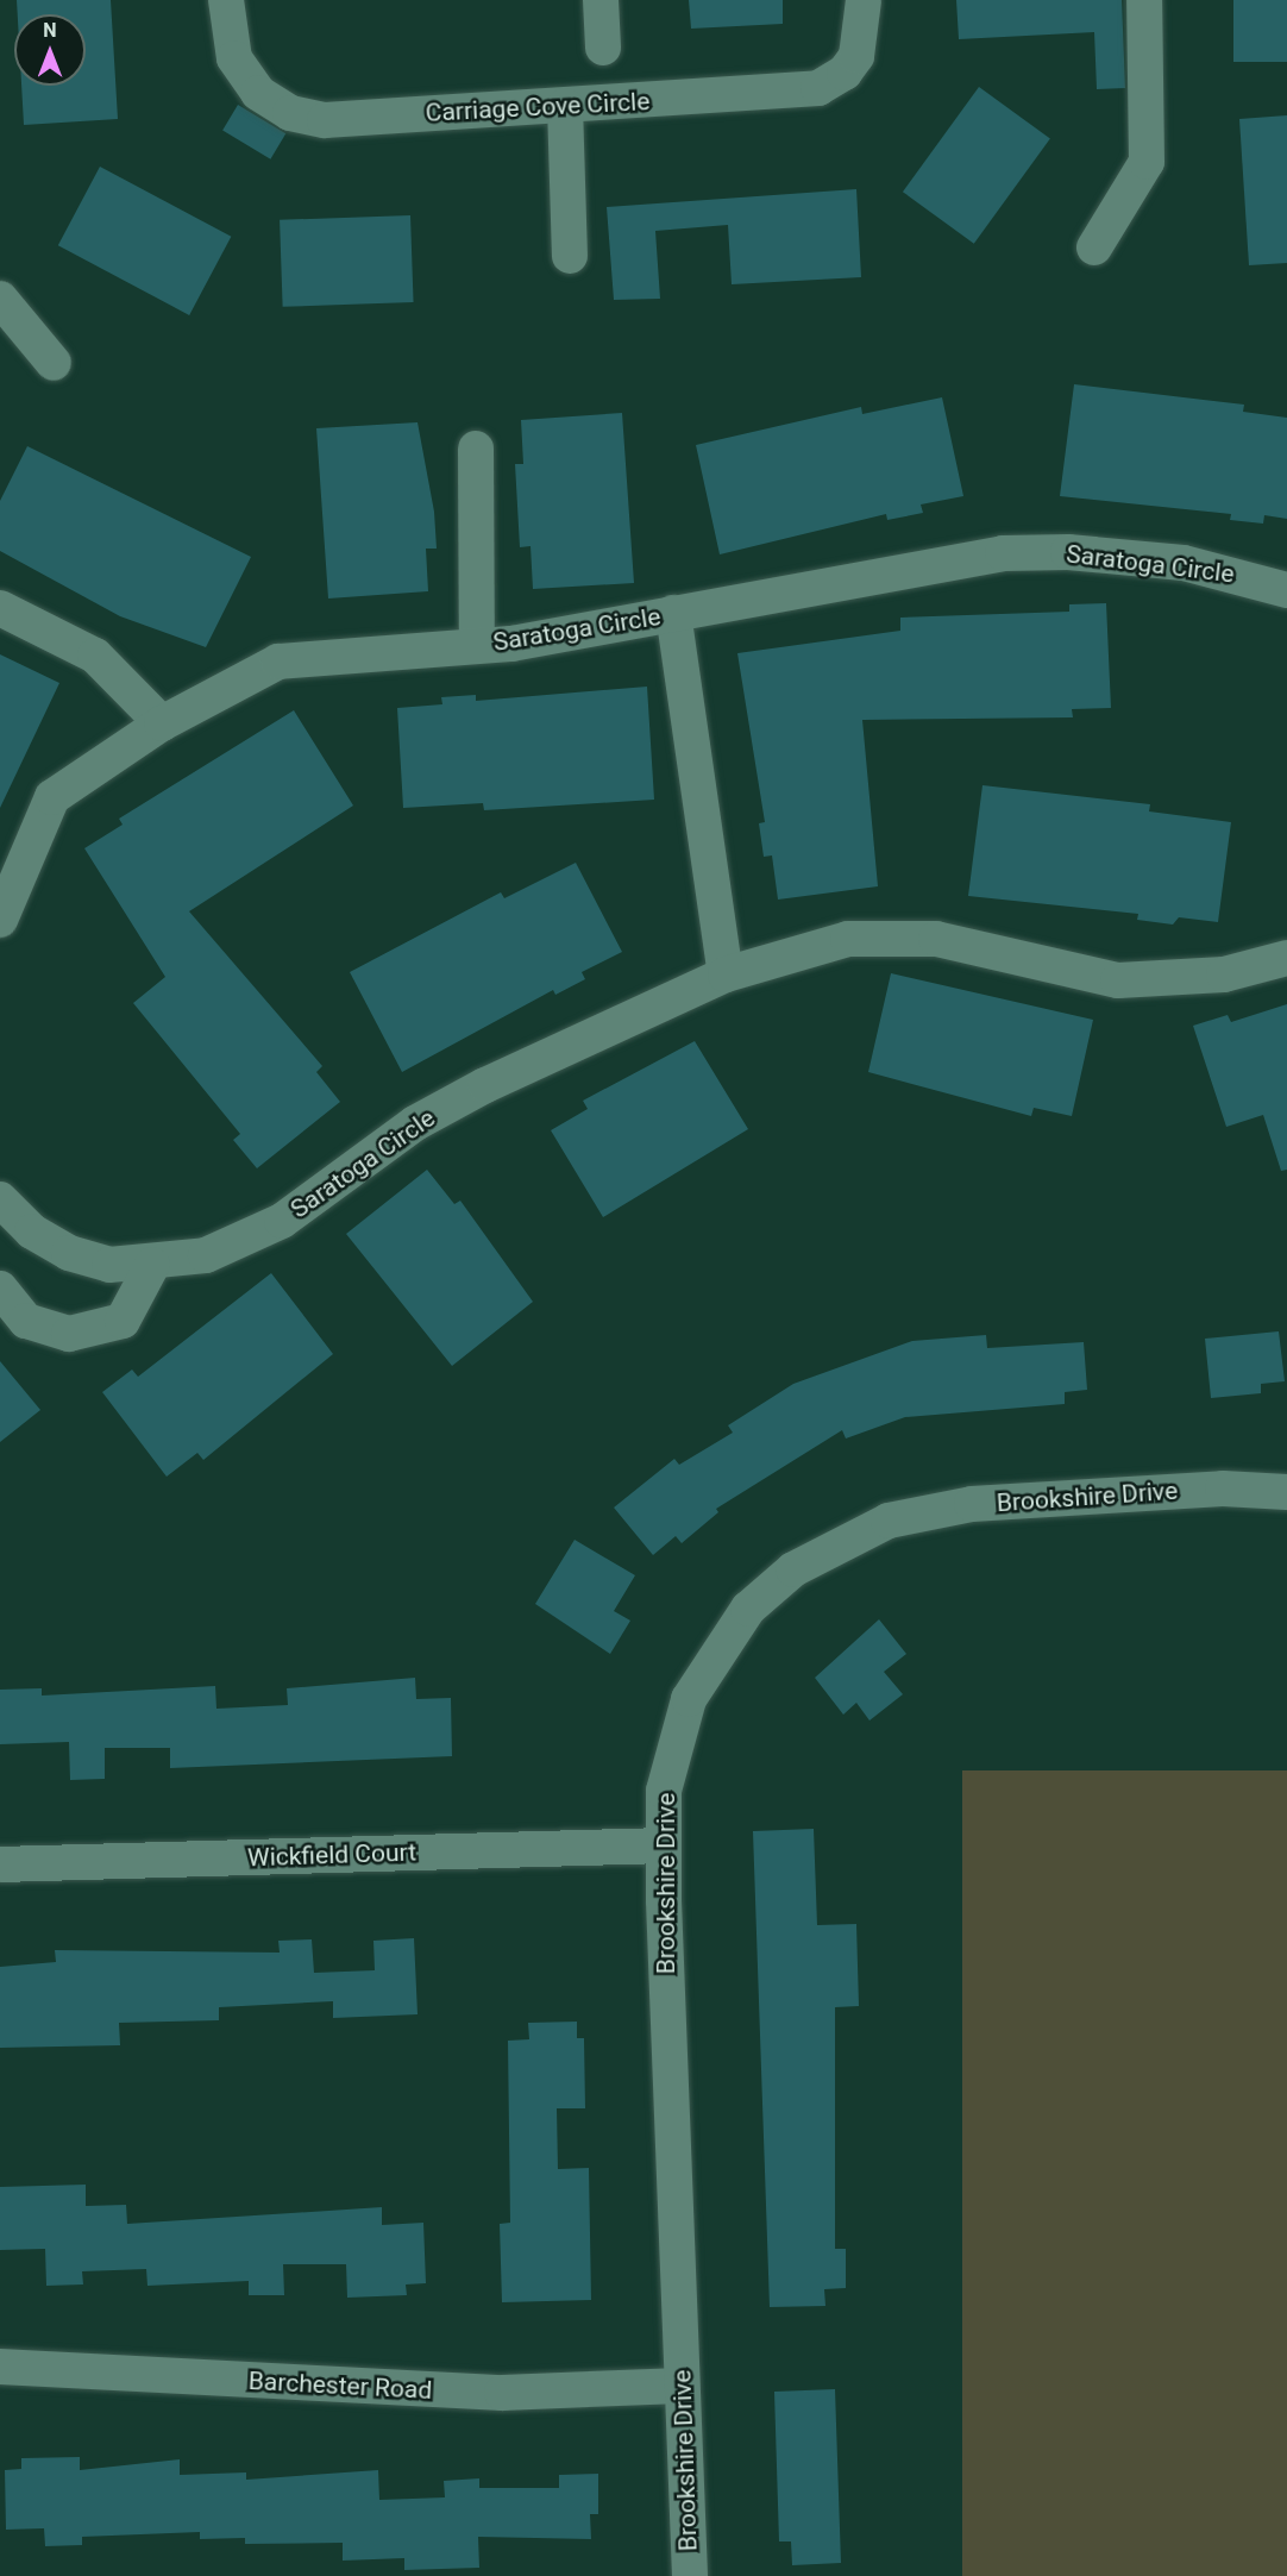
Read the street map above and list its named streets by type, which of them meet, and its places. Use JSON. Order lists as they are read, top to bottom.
{
  "streets": {
    "street": [
      "Carriage Cove Circle",
      "Saratoga Circle",
      "Brookshire Drive",
      "Wickfield Court",
      "Barchester Road"
    ]
  },
  "crossings": [
    ["Brookshire Drive", "Wickfield Court"],
    ["Brookshire Drive", "Barchester Road"]
  ],
  "north": "top"
}
